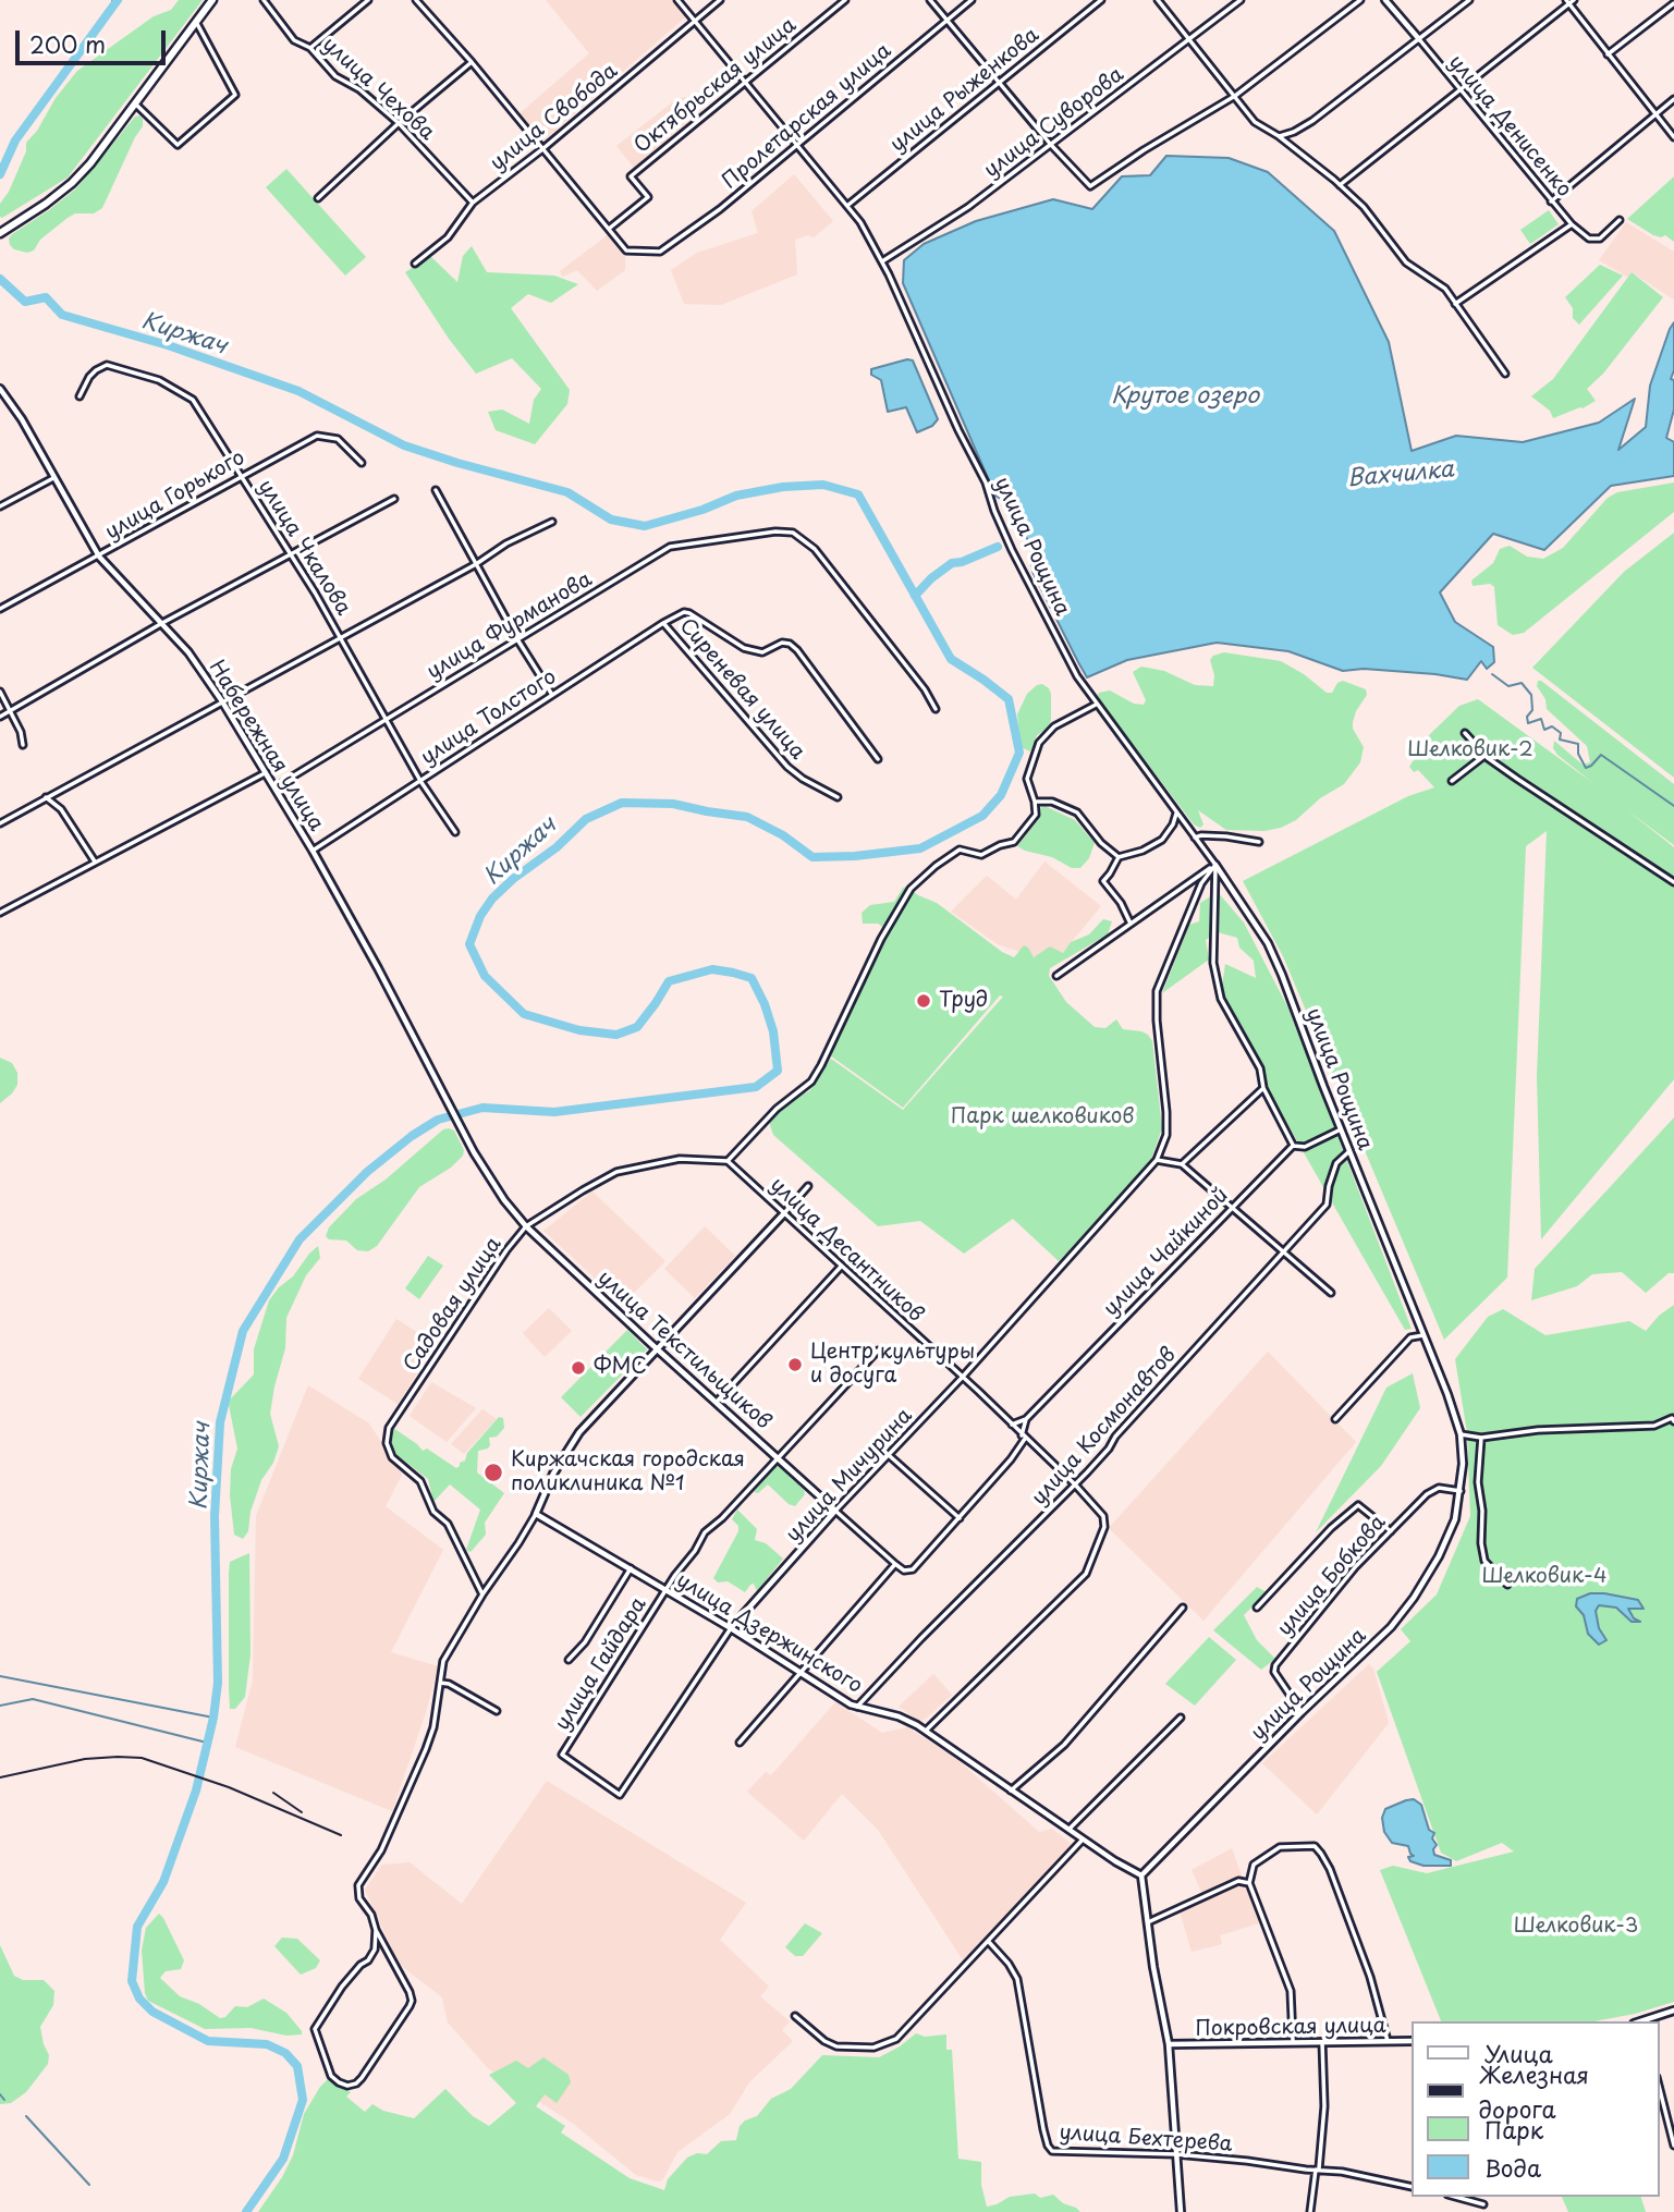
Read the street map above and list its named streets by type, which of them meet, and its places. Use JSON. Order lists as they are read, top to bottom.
{
  "streets": {
    "street": [
      "Октябрьская улица",
      "улица Чехова",
      "улица Рыженкова",
      "Пролетарская улица",
      "улица Свобода",
      "улица Суворова",
      "улица Денисенко",
      "улица Горького",
      "улица Рощина",
      "улица Чкалова",
      "улица Фурманова",
      "Сиреневая улица",
      "улица Толстого",
      "Набережная улица",
      "улица Десантников",
      "улица Чайкиной",
      "Садовая улица",
      "улица Текстильщиков",
      "улица Космонавтов",
      "улица Мичурина",
      "улица Бобкова",
      "улица Дзержинского",
      "улица Гайдара",
      "Покровская улица",
      "улица Бехтерева"
    ]
  },
  "crossings": [
    ["Октябрьская улица", "Пролетарская улица"],
    ["Октябрьская улица", "улица Рощина"],
    ["улица Чехова", "улица Свобода"],
    ["улица Рыженкова", "улица Рощина"],
    ["Пролетарская улица", "улица Рощина"],
    ["улица Свобода", "улица Рощина"],
    ["улица Суворова", "улица Рощина"],
    ["улица Горького", "улица Чкалова"],
    ["улица Горького", "Набережная улица"],
    ["улица Рощина", "улица Чайкиной"],
    ["улица Рощина", "улица Космонавтов"],
    ["улица Рощина", "улица Бобкова"],
    ["улица Рощина", "улица Дзержинского"],
    ["улица Чкалова", "улица Фурманова"],
    ["улица Чкалова", "улица Толстого"],
    ["улица Фурманова", "Набережная улица"],
    ["Сиреневая улица", "улица Толстого"],
    ["улица Толстого", "Набережная улица"],
    ["Набережная улица", "улица Текстильщиков"],
    ["улица Десантников", "улица Чайкиной"],
    ["улица Десантников", "Садовая улица"],
    ["улица Десантников", "улица Мичурина"],
    ["улица Чайкиной", "улица Текстильщиков"],
    ["Садовая улица", "улица Текстильщиков"],
    ["улица Текстильщиков", "улица Мичурина"],
    ["улица Текстильщиков", "улица Гайдара"],
    ["улица Космонавтов", "улица Дзержинского"],
    ["улица Мичурина", "улица Дзержинского"],
    ["улица Мичурина", "улица Гайдара"],
    ["улица Дзержинского", "улица Гайдара"]
  ],
  "water": ["Киржач", "Крутое озеро", "Вахчилка"],
  "parks": [
    "Шелковик-2",
    "Парк шелковиков",
    "Шелковик-4",
    "Шелковик-3"
  ],
  "places": [
    "Труд",
    "Центр культуры и досуга",
    "ФМС",
    "Киржачская городская поликлиника №1"
  ],
  "legend": [
    "Улица",
    "Железная дорога",
    "Парк",
    "Вода"
  ],
  "scale_bar": "200 m"
}
